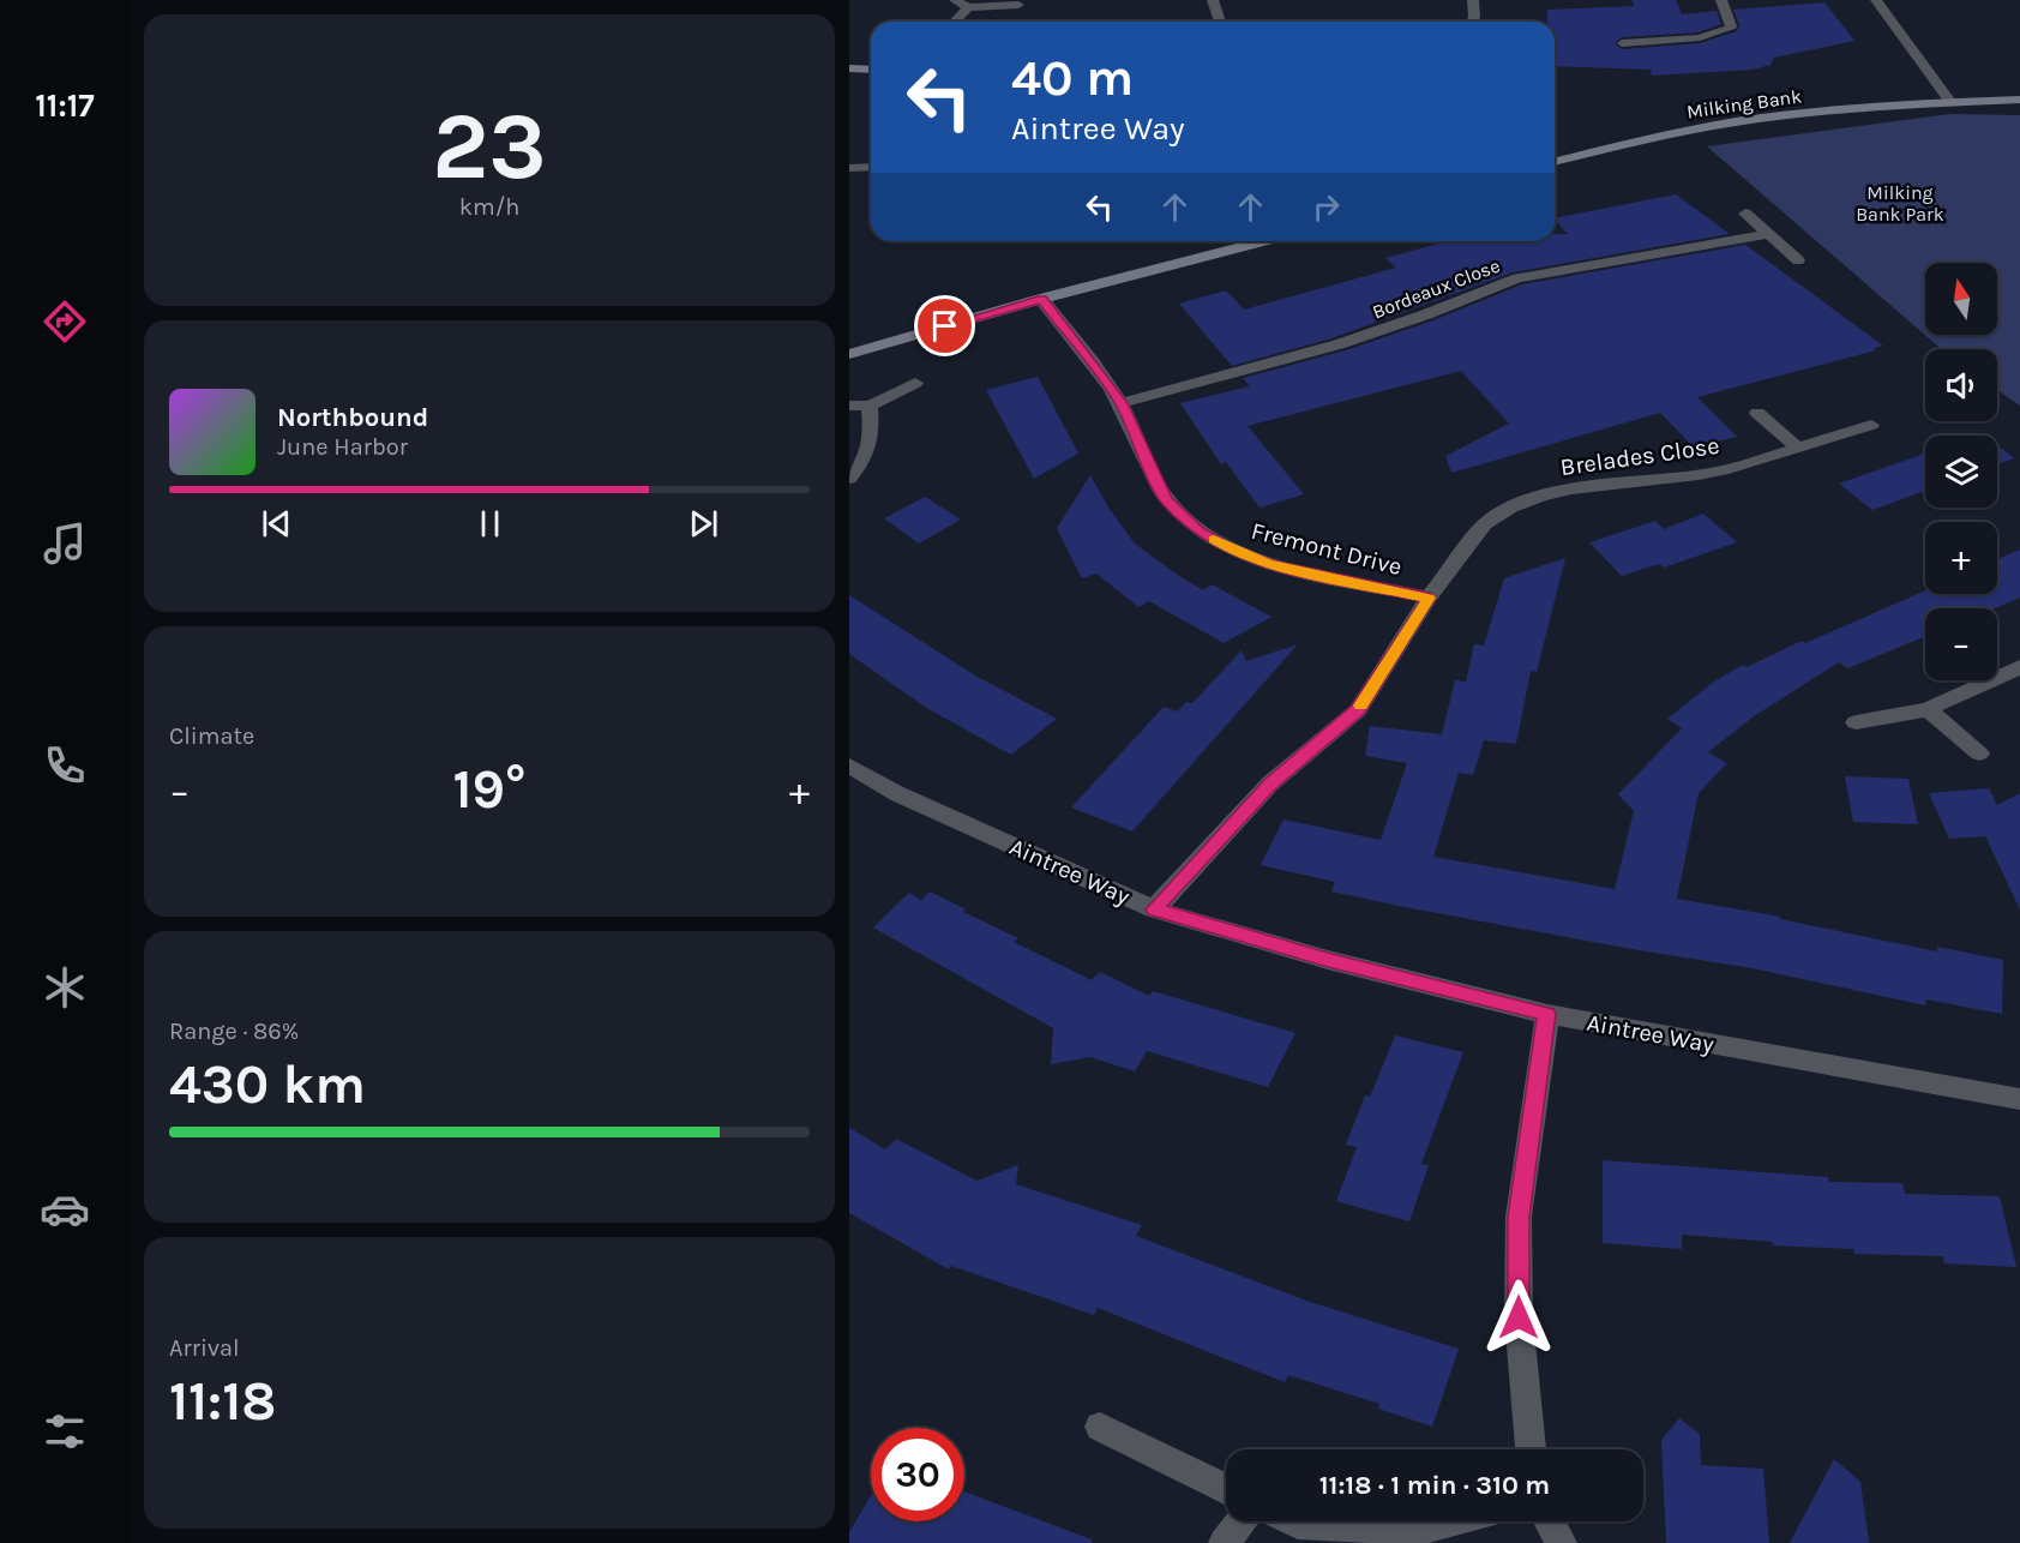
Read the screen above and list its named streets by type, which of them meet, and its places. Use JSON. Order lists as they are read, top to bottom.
{
  "streets": {
    "street": [
      "Milking Bank",
      "Bordeaux Close",
      "Brelades Close",
      "Fremont Drive",
      "Aintree Way"
    ]
  },
  "crossings": [
    ["Bordeaux Close", "Fremont Drive"],
    ["Brelades Close", "Fremont Drive"],
    ["Brelades Close", "Aintree Way"]
  ],
  "parks": ["Milking Bank Park"],
  "north": "top",
  "page": {
    "tabs": "11:17",
    "tile": [
      ["23", "km/h"],
      "Climate",
      ["Range · 86%", "430 km"],
      ["Arrival", "11:18"]
    ],
    "turn": ["40 m", "Aintree Way"],
    "map_buttons": ["+", "−"],
    "song": ["Northbound", "June Harbor"],
    "heat": ["−", "19°", "+"],
    "limit": "30",
    "trip": "11:18 · 1 min · 310 m"
  }
}
